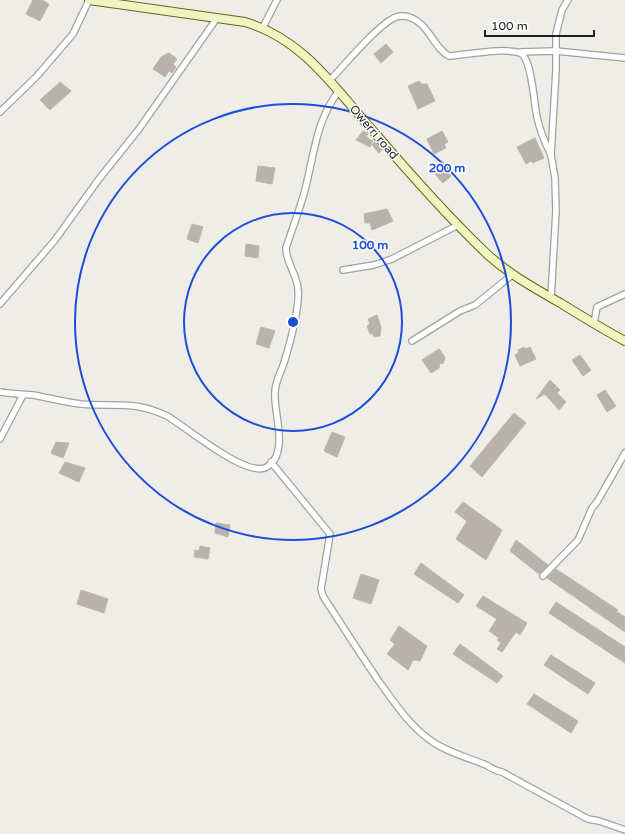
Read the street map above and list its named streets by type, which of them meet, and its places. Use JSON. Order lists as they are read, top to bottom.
{
  "streets": {
    "main road": ["Owerri road"]
  },
  "scale_bar": "100 m",
  "rings": ["200 m", "100 m"]
}
